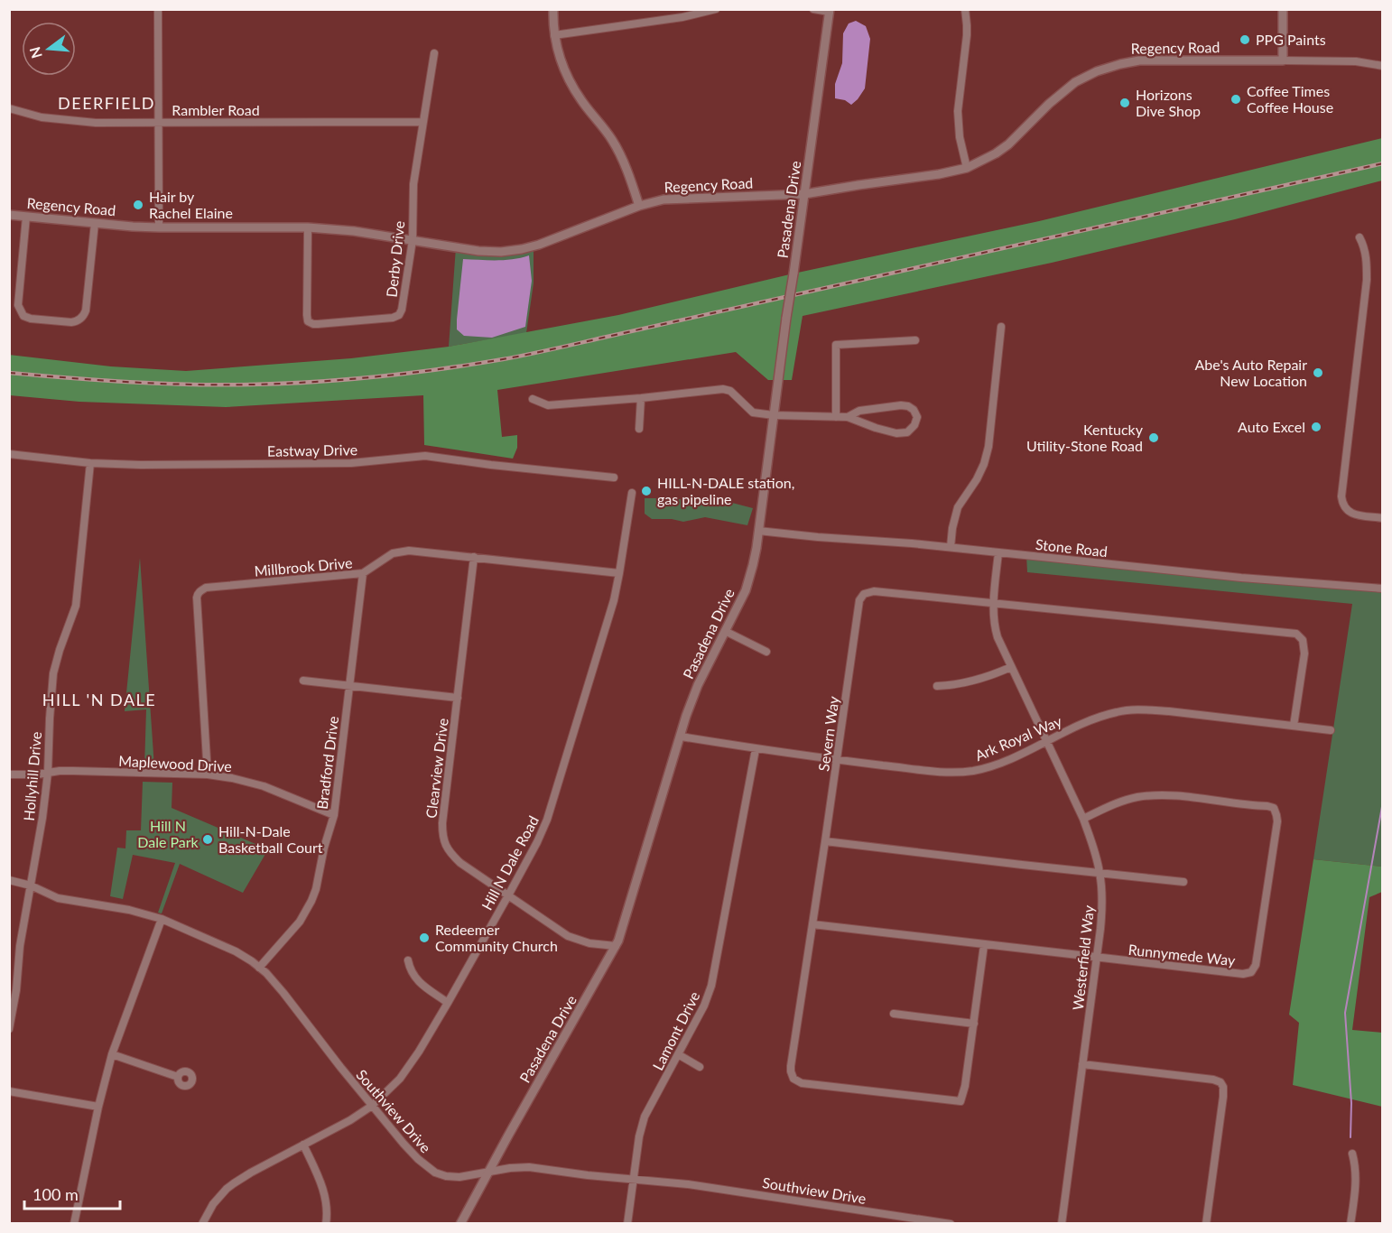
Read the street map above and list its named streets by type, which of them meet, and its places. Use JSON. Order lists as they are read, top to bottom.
{
  "streets": {
    "street": [
      "Regency Road",
      "Rambler Road",
      "Pasadena Drive",
      "Derby Drive",
      "Eastway Drive",
      "Stone Road",
      "Millbrook Drive",
      "Severn Way",
      "Ark Royal Way",
      "Bradford Drive",
      "Maplewood Drive",
      "Clearview Drive",
      "Hollyhill Drive",
      "Hill N Dale Road",
      "Runnymede Way",
      "Westerfield Way",
      "Lamont Drive",
      "Southview Drive"
    ]
  },
  "crossings": [
    ["Regency Road", "Pasadena Drive"],
    ["Regency Road", "Derby Drive"],
    ["Rambler Road", "Derby Drive"],
    ["Pasadena Drive", "Stone Road"],
    ["Pasadena Drive", "Ark Royal Way"],
    ["Pasadena Drive", "Clearview Drive"],
    ["Pasadena Drive", "Southview Drive"],
    ["Eastway Drive", "Hollyhill Drive"],
    ["Stone Road", "Westerfield Way"],
    ["Millbrook Drive", "Bradford Drive"],
    ["Millbrook Drive", "Maplewood Drive"],
    ["Millbrook Drive", "Clearview Drive"],
    ["Millbrook Drive", "Hill N Dale Road"],
    ["Severn Way", "Ark Royal Way"],
    ["Severn Way", "Runnymede Way"],
    ["Severn Way", "Westerfield Way"],
    ["Ark Royal Way", "Westerfield Way"],
    ["Ark Royal Way", "Lamont Drive"],
    ["Bradford Drive", "Maplewood Drive"],
    ["Bradford Drive", "Southview Drive"],
    ["Maplewood Drive", "Hollyhill Drive"],
    ["Clearview Drive", "Hill N Dale Road"],
    ["Hollyhill Drive", "Southview Drive"],
    ["Hill N Dale Road", "Southview Drive"],
    ["Runnymede Way", "Westerfield Way"],
    ["Lamont Drive", "Southview Drive"]
  ],
  "districts": ["DEERFIELD", "HILL 'N DALE"],
  "parks": ["Hill N Dale Park"],
  "places": [
    "PPG Paints",
    "Coffee Times Coffee House",
    "Horizons Dive Shop",
    "Hair by Rachel Elaine",
    "Abe's Auto Repair New Location",
    "Auto Excel",
    "Kentucky Utility-Stone Road",
    "HILL-N-DALE station, gas pipeline",
    "Hill-N-Dale Basketball Court",
    "Redeemer Community Church"
  ],
  "scale_bar": "100 m",
  "north": "left"
}
